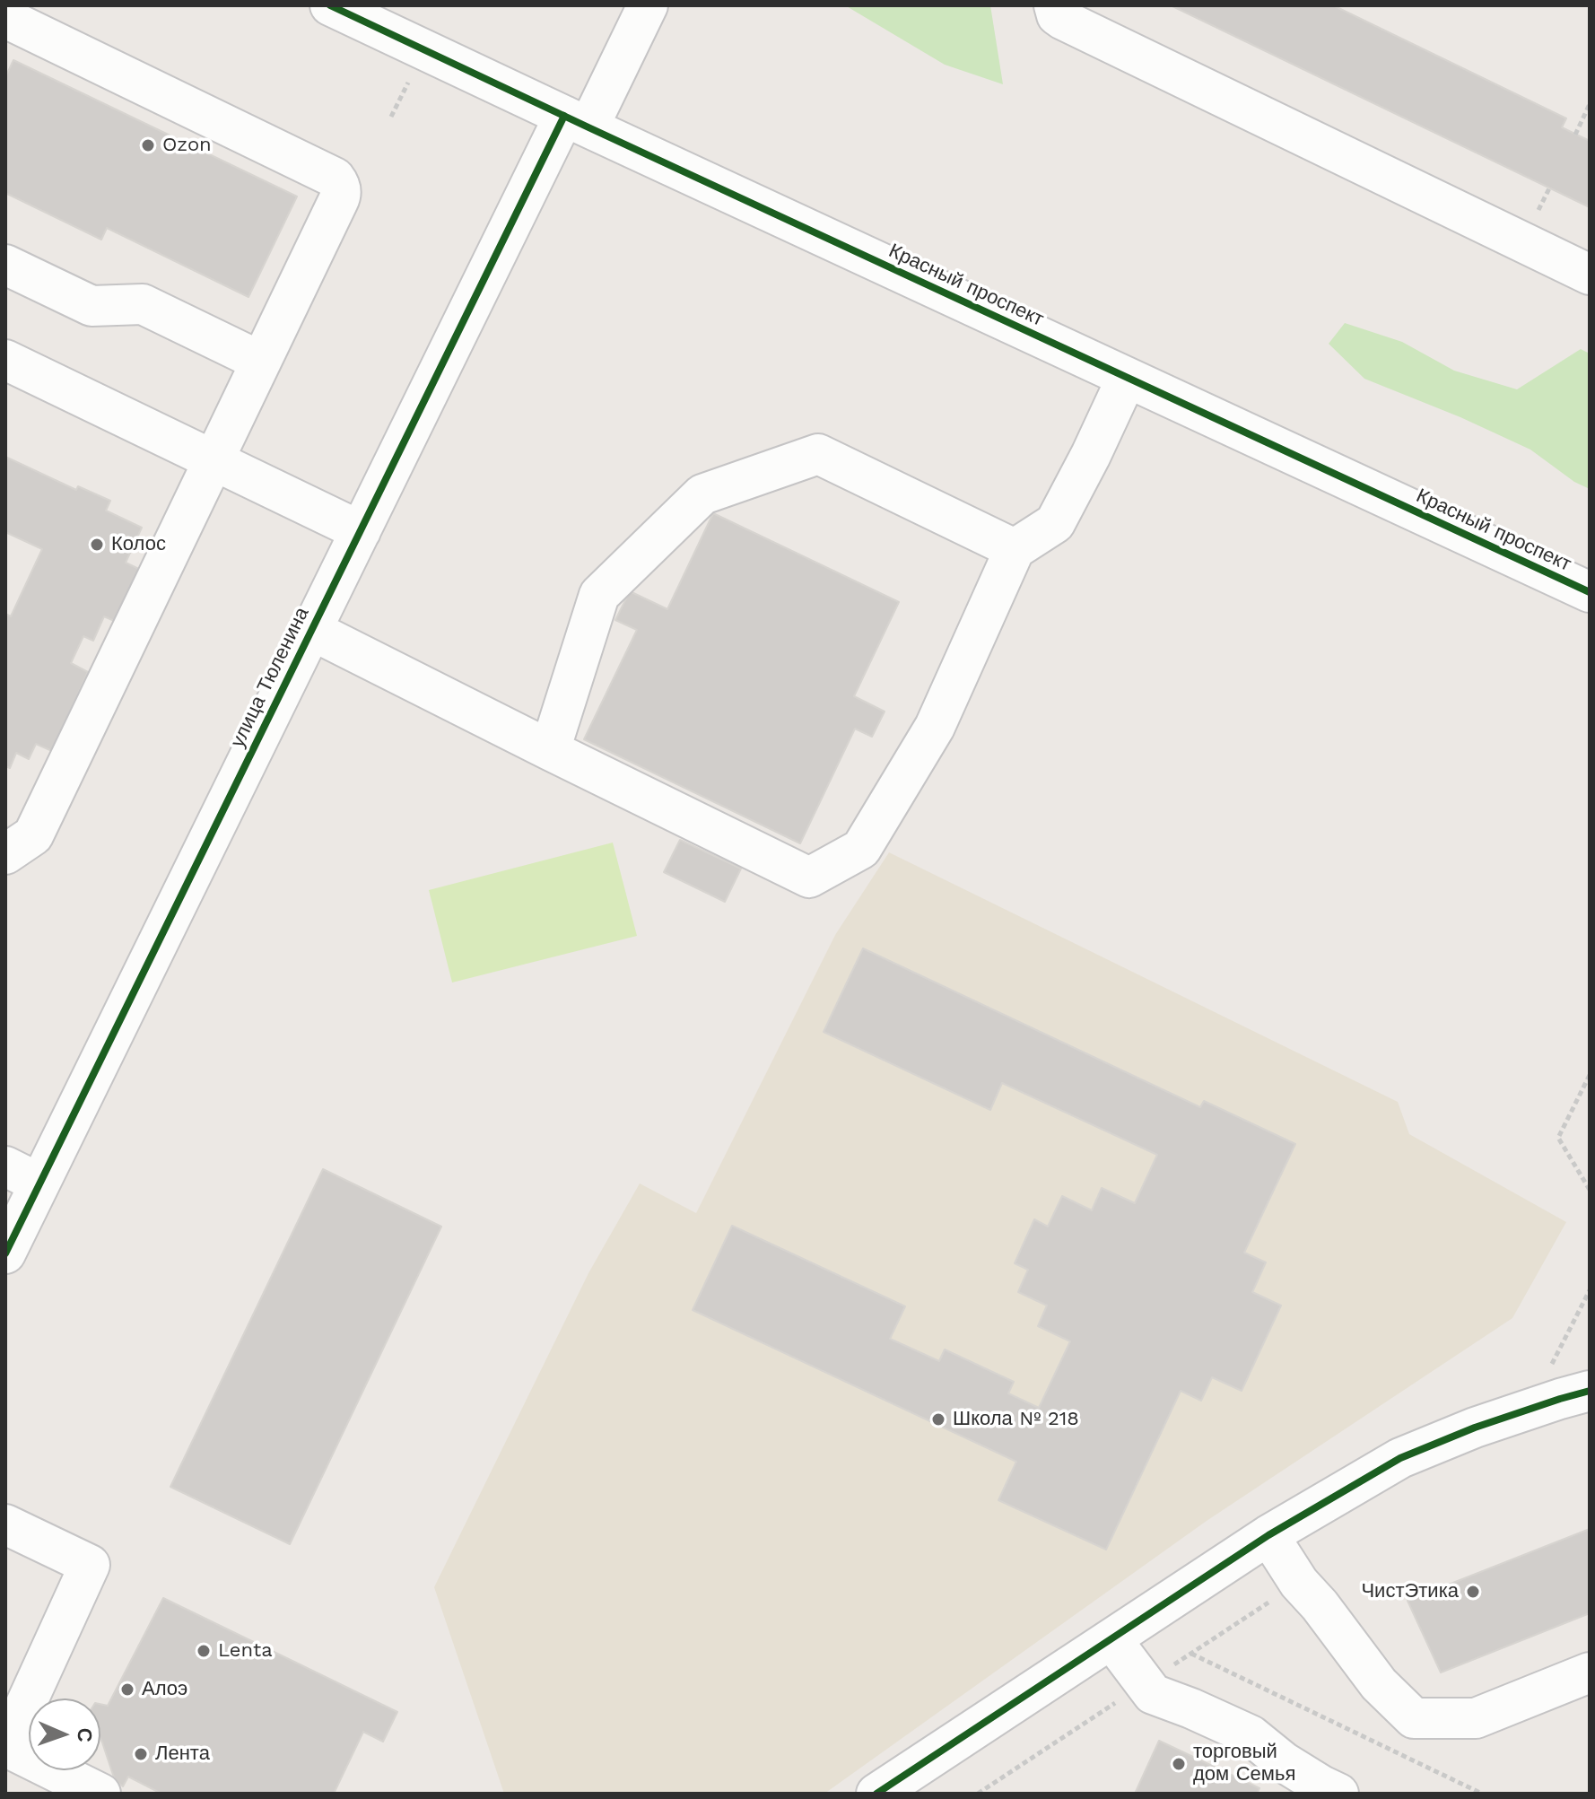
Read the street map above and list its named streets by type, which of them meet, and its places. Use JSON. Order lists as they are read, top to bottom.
{
  "streets": {
    "street": ["Красный проспект", "улица Тюленина"]
  },
  "crossings": [
    ["Красный проспект", "улица Тюленина"]
  ],
  "places": [
    "Ozon",
    "Колос",
    "Школа № 218",
    "ЧистЭтика",
    "Lenta",
    "Алоэ",
    "Лента",
    "торговый дом Семья"
  ],
  "north": "right"
}
